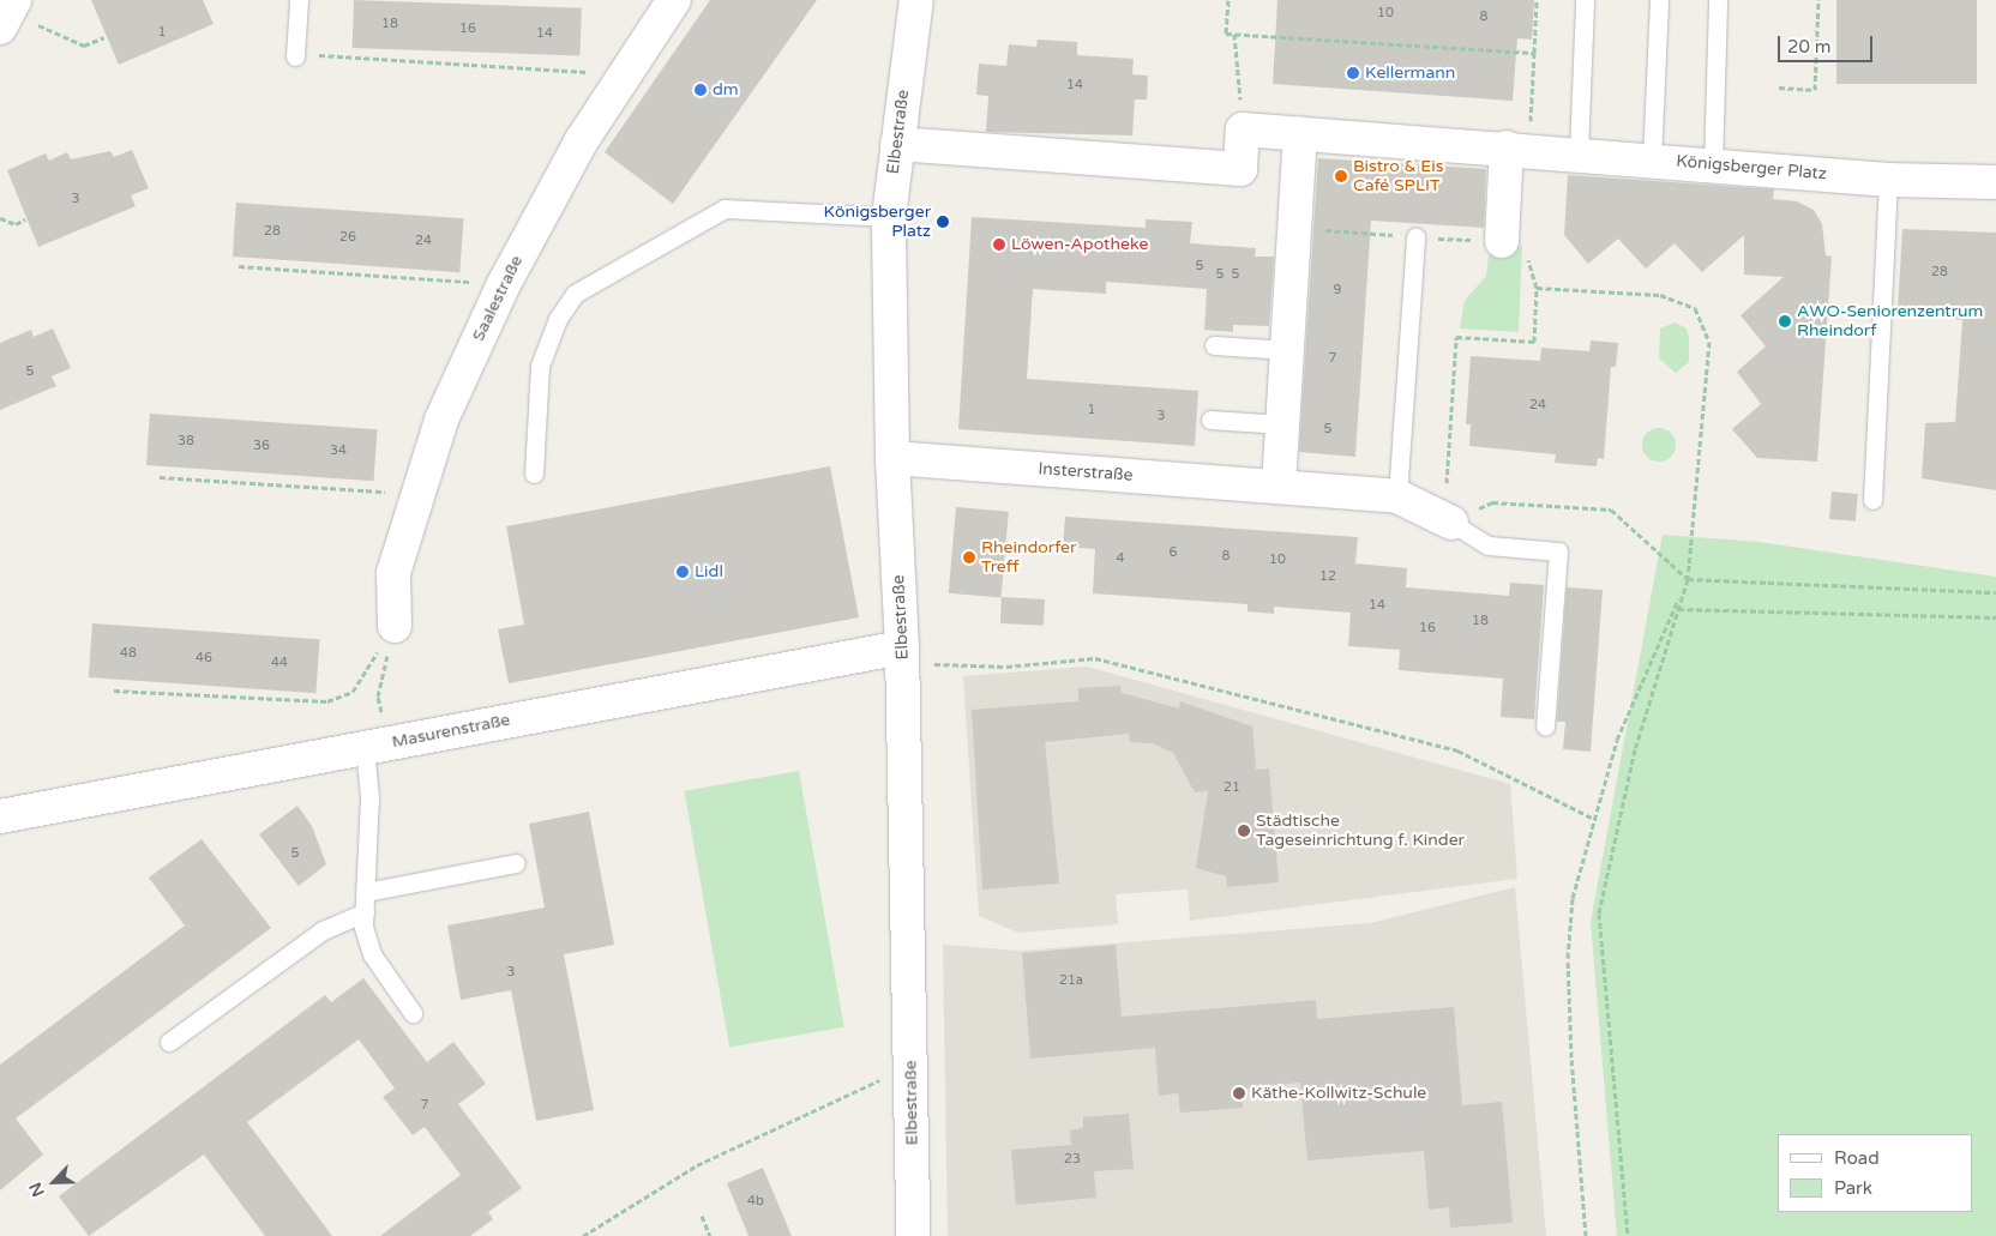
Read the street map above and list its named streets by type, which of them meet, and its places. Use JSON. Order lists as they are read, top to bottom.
{
  "streets": {
    "street": [
      "Elbestraße",
      "Königsberger Platz",
      "Saalestraße",
      "Insterstraße",
      "Masurenstraße"
    ]
  },
  "crossings": [
    ["Elbestraße", "Insterstraße"],
    ["Elbestraße", "Masurenstraße"]
  ],
  "places": [
    "Kellermann",
    "dm",
    "Bistro & Eis Café SPLIT",
    "Königsberger Platz",
    "Löwen-Apotheke",
    "AWO-Seniorenzentrum Rheindorf",
    "Rheindorfer Treff",
    "Lidl",
    "Städtische Tageseinrichtung f. Kinder",
    "Käthe-Kollwitz-Schule"
  ],
  "house_numbers": [
    "10",
    "8",
    "18",
    "16",
    "1",
    "14",
    "14",
    "3",
    "28",
    "26",
    "24",
    "5",
    "28",
    "5",
    "5",
    "9",
    "7",
    "5",
    "24",
    "1",
    "3",
    "5",
    "38",
    "36",
    "34",
    "6",
    "8",
    "4",
    "10",
    "12",
    "14",
    "18",
    "16",
    "48",
    "46",
    "44",
    "21",
    "5",
    "3",
    "21a",
    "7",
    "23",
    "4b"
  ],
  "legend": ["Road", "Park"],
  "scale_bar": "20 m",
  "north": "bottom left"
}
